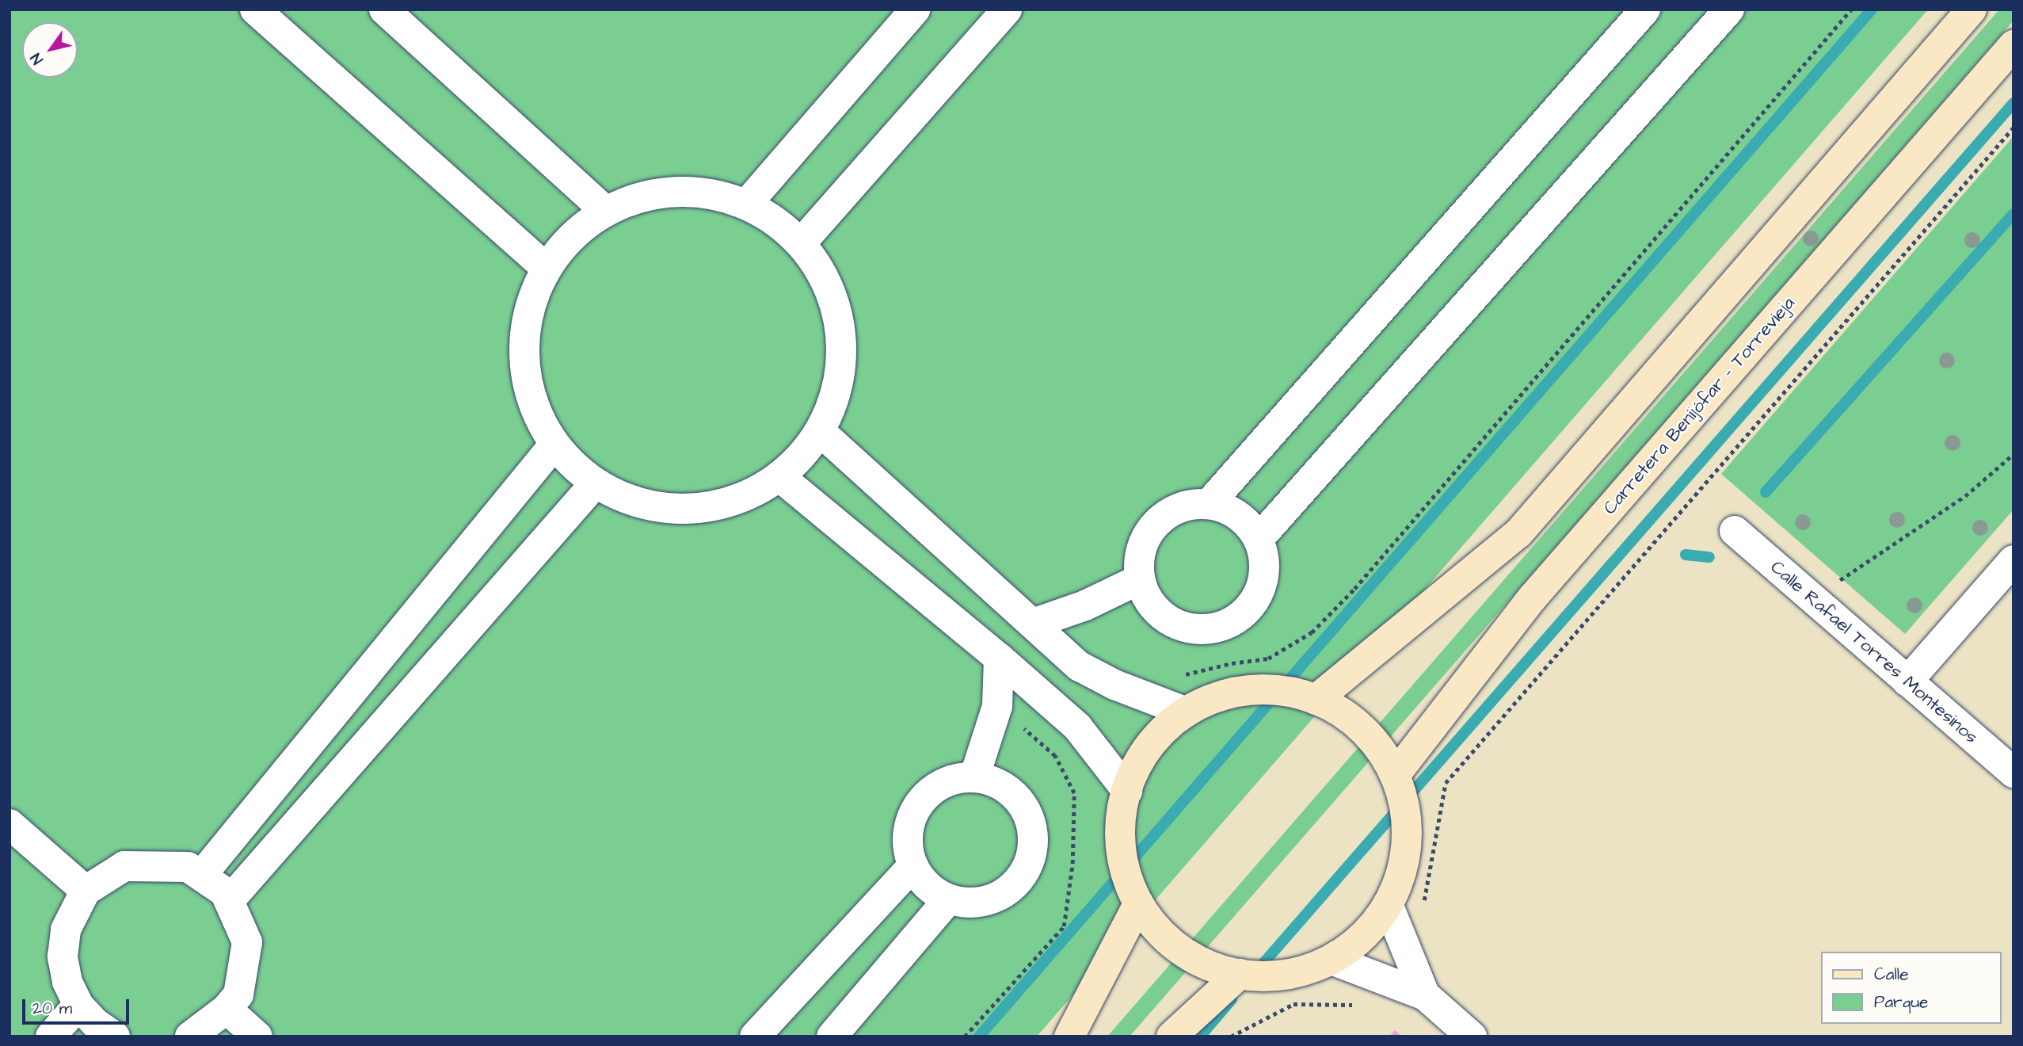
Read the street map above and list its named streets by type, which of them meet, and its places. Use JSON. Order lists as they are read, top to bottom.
{
  "streets": {
    "main road": ["Carretera Benijófar - Torrevieja"],
    "street": ["Calle Rafael Torres Montesinos"]
  },
  "legend": ["Calle", "Parque"],
  "scale_bar": "20 m",
  "north": "bottom left"
}
